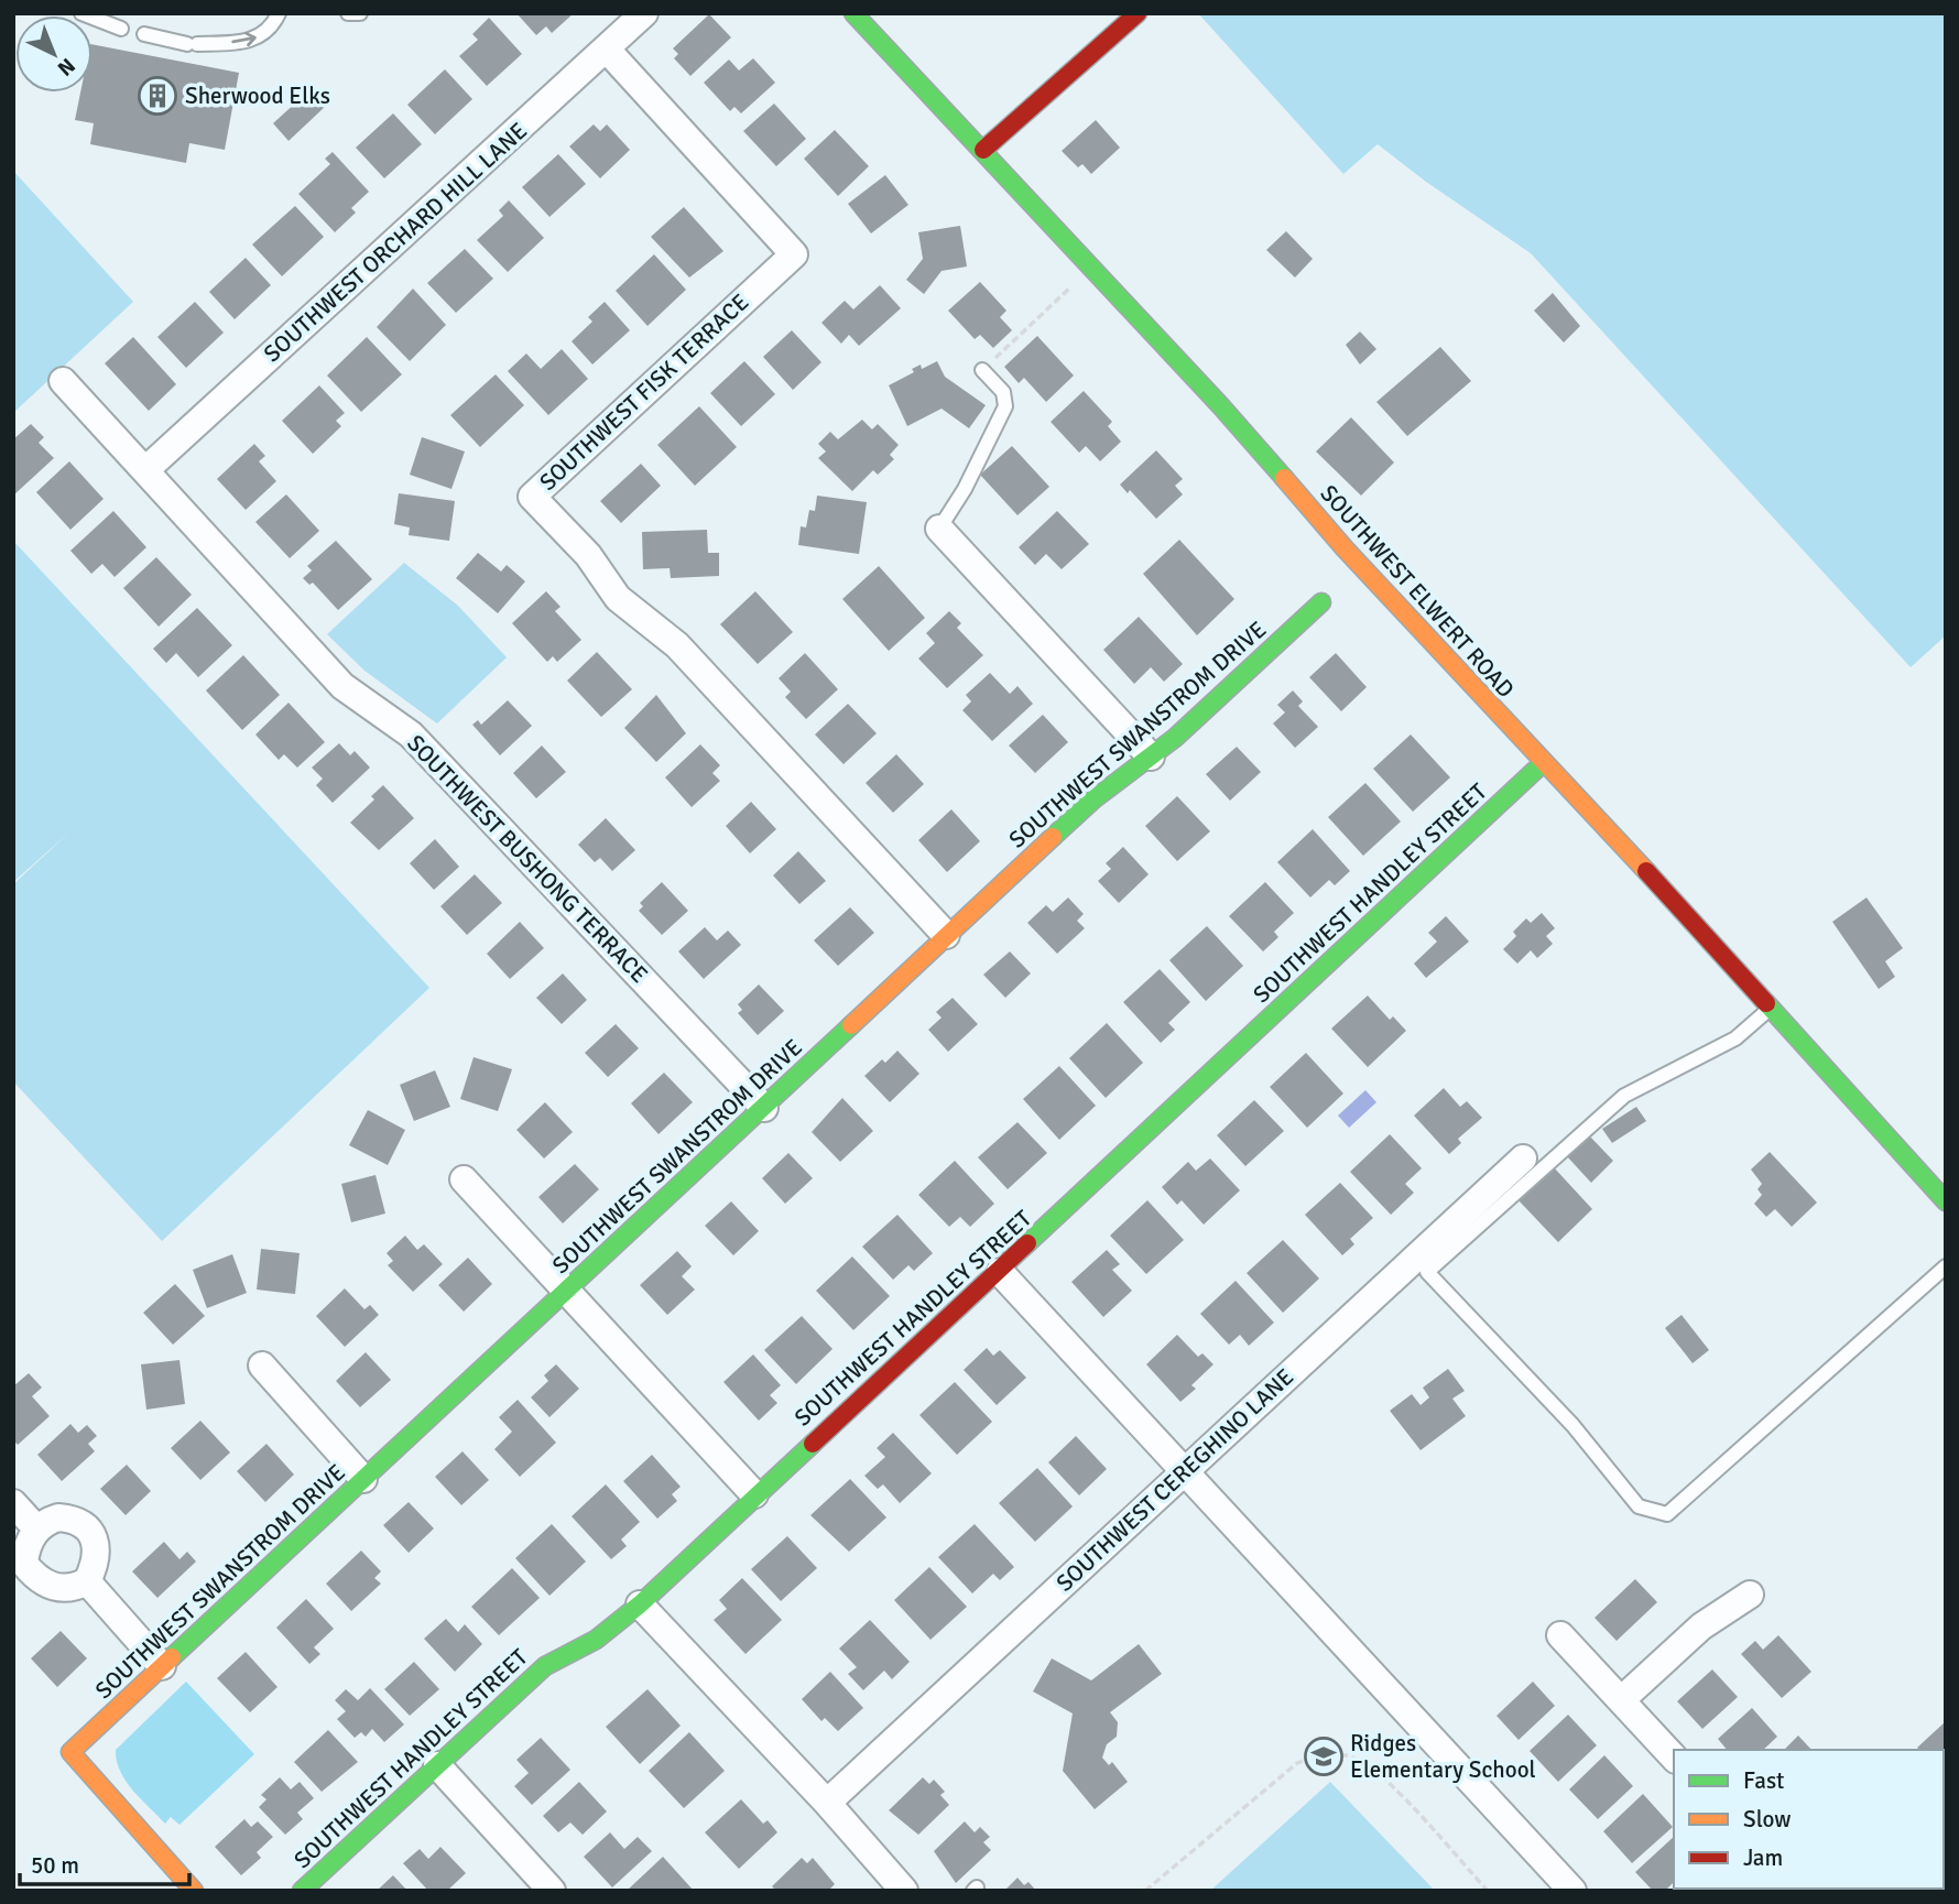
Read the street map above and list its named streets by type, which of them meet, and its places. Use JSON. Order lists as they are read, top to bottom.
{
  "streets": {
    "street": [
      "SOUTHWEST ORCHARD HILL LANE",
      "SOUTHWEST FISK TERRACE",
      "SOUTHWEST ELWERT ROAD",
      "SOUTHWEST SWANSTROM DRIVE",
      "SOUTHWEST BUSHONG TERRACE",
      "SOUTHWEST HANDLEY STREET",
      "SOUTHWEST CEREGHINO LANE"
    ]
  },
  "crossings": [
    ["SOUTHWEST ORCHARD HILL LANE", "SOUTHWEST FISK TERRACE"],
    ["SOUTHWEST ORCHARD HILL LANE", "SOUTHWEST BUSHONG TERRACE"],
    ["SOUTHWEST FISK TERRACE", "SOUTHWEST SWANSTROM DRIVE"],
    ["SOUTHWEST ELWERT ROAD", "SOUTHWEST HANDLEY STREET"],
    ["SOUTHWEST SWANSTROM DRIVE", "SOUTHWEST BUSHONG TERRACE"]
  ],
  "places": {
    "building": ["Sherwood Elks"],
    "school or university": ["Ridges Elementary School"]
  },
  "legend": ["Fast", "Slow", "Jam"],
  "scale_bar": "50 m",
  "north": "bottom right"
}
